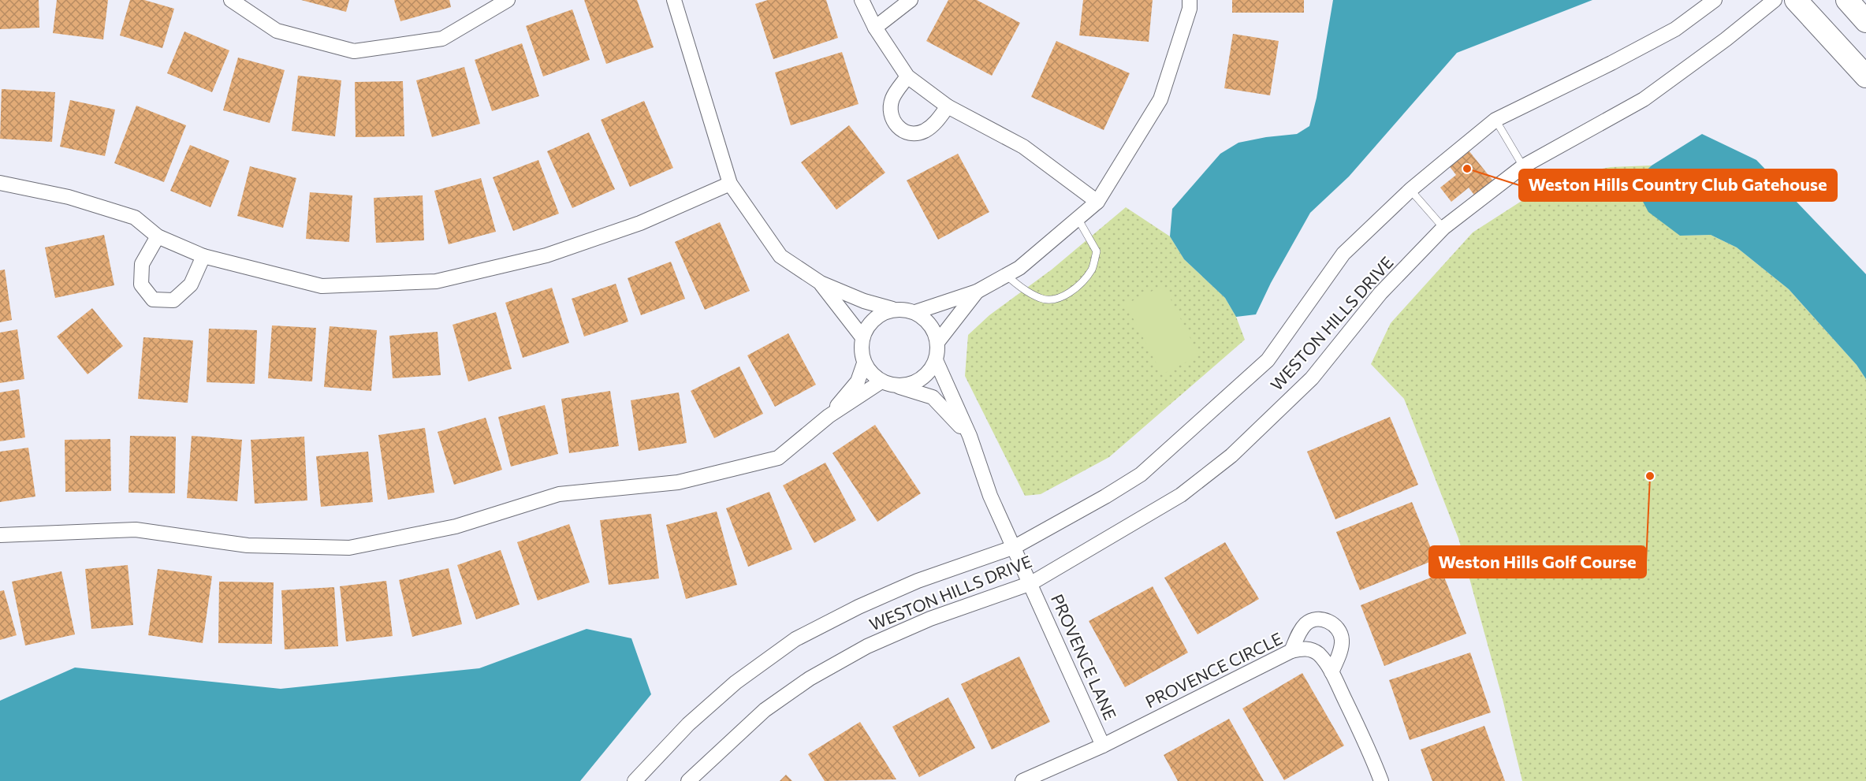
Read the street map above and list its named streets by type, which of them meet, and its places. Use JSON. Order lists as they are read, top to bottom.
{
  "streets": {
    "street": ["WESTON HILLS DRIVE", "PROVENCE LANE", "PROVENCE CIRCLE"]
  },
  "crossings": [
    ["WESTON HILLS DRIVE", "PROVENCE LANE"],
    ["PROVENCE LANE", "PROVENCE CIRCLE"]
  ],
  "places": ["Weston Hills Country Club Gatehouse", "Weston Hills Golf Course"]
}
